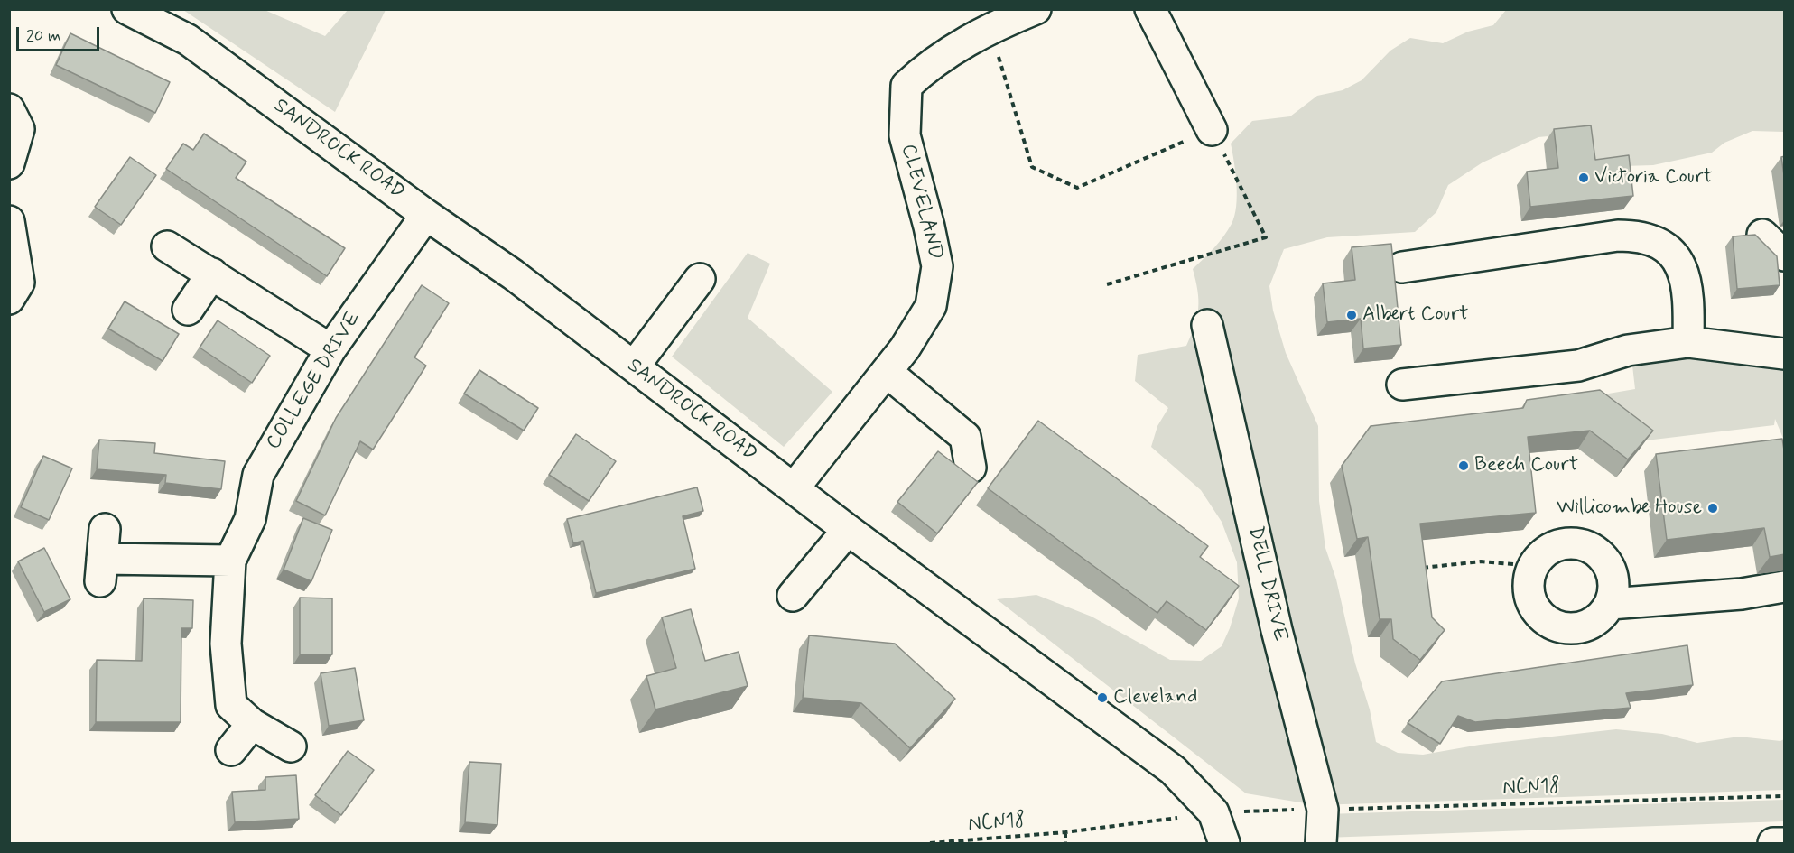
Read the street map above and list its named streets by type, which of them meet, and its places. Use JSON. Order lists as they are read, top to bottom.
{
  "streets": {
    "street": [
      "SANDROCK ROAD",
      "CLEVELAND",
      "COLLEGE DRIVE",
      "DELL DRIVE"
    ],
    "path": ["NCN18"]
  },
  "crossings": [
    ["SANDROCK ROAD", "CLEVELAND"],
    ["SANDROCK ROAD", "COLLEGE DRIVE"],
    ["SANDROCK ROAD", "NCN18"],
    ["DELL DRIVE", "NCN18"]
  ],
  "places": [
    "Victoria Court",
    "Albert Court",
    "Beech Court",
    "Willicombe House",
    "Cleveland"
  ],
  "scale_bar": "20 m"
}
